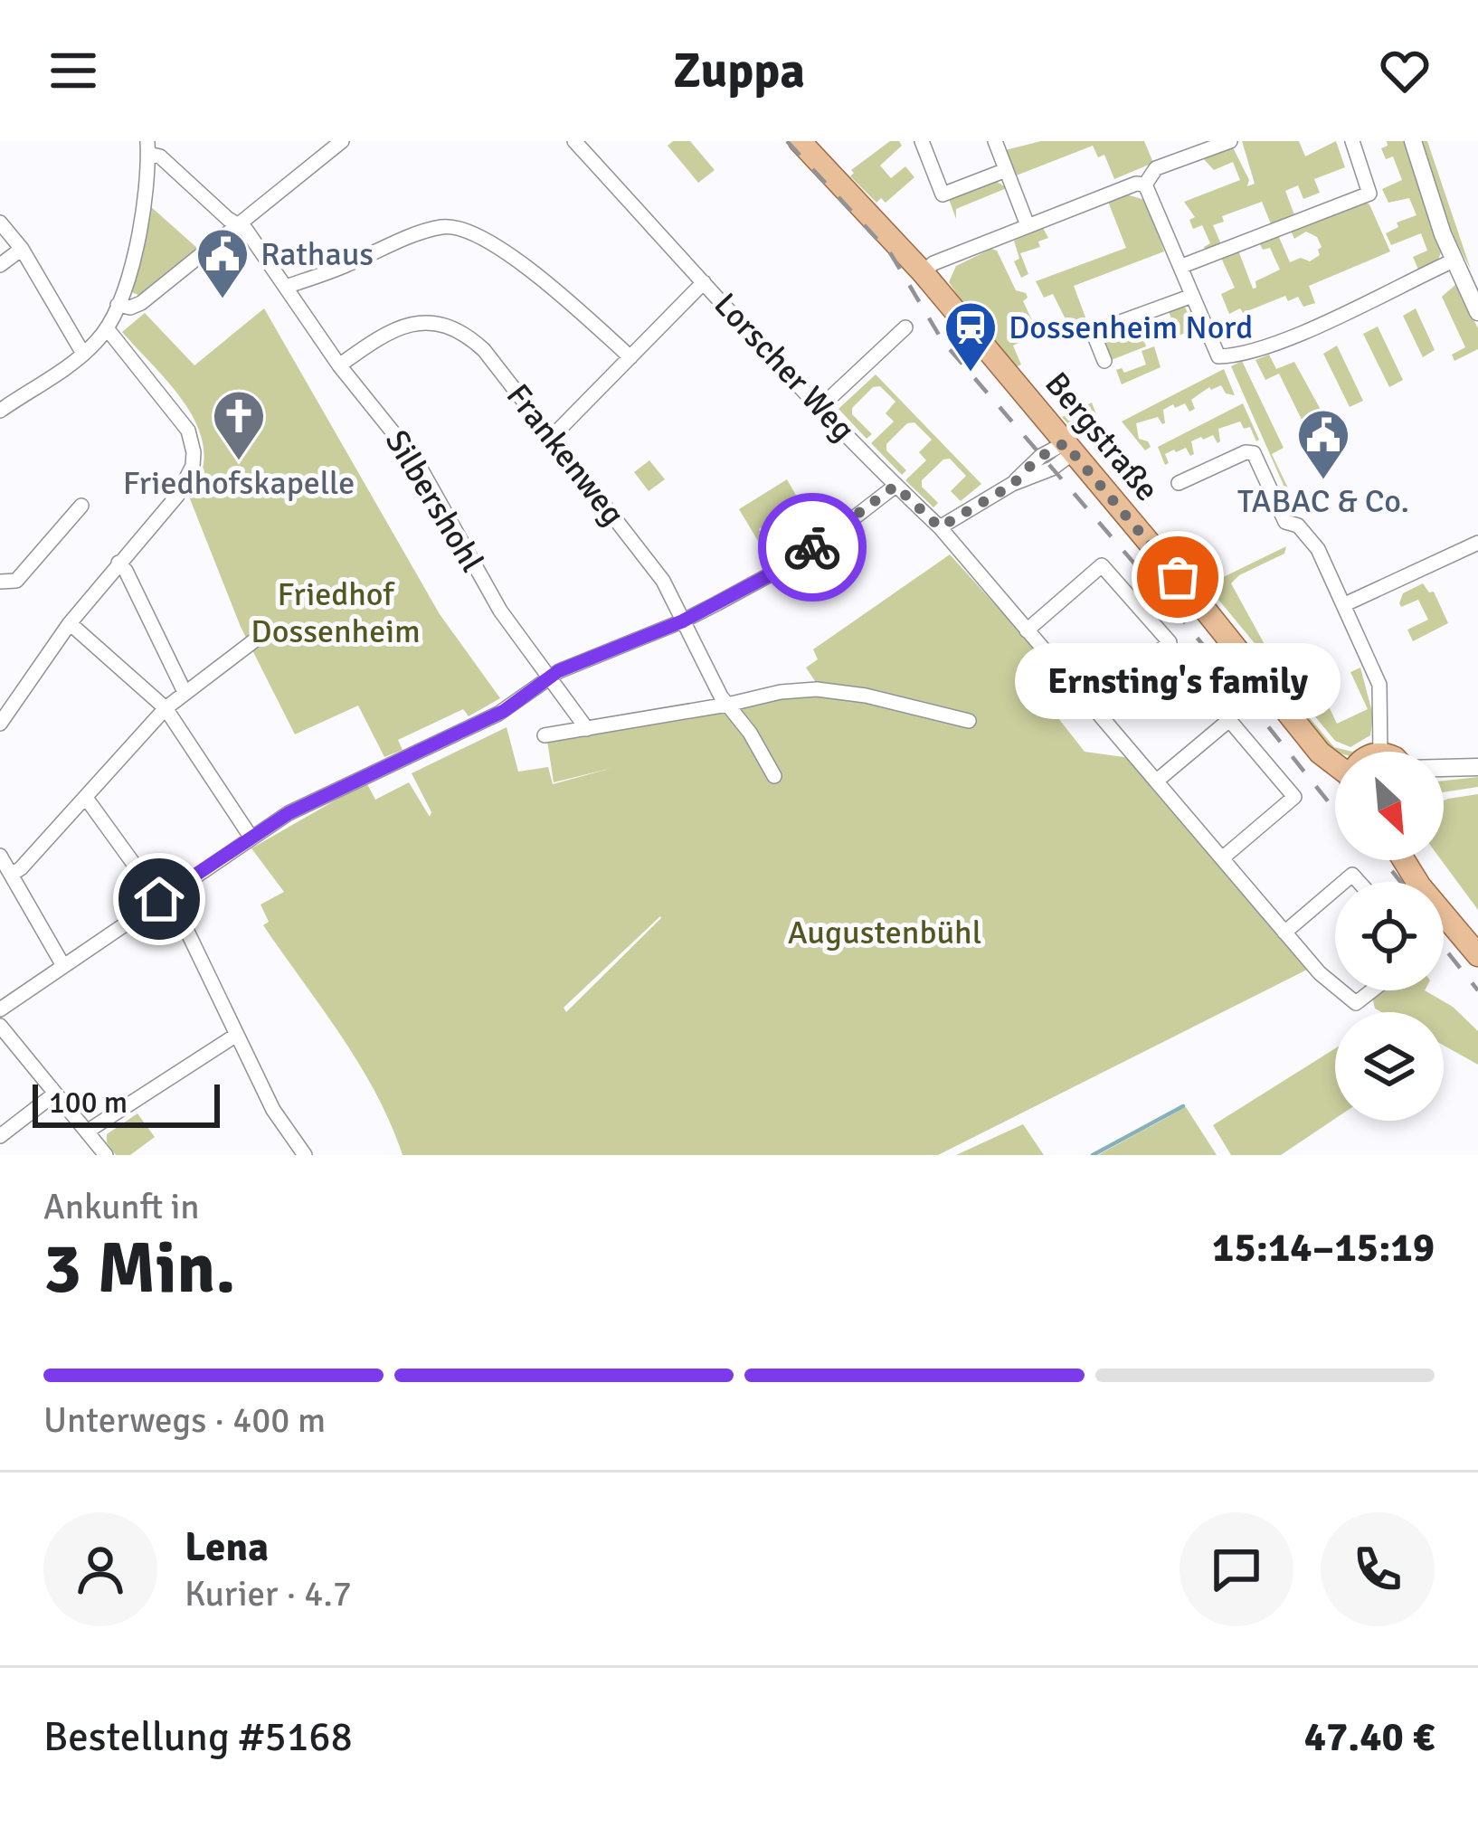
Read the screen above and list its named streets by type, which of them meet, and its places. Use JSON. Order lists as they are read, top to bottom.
{
  "streets": {
    "main road": ["Bergstraße"],
    "street": ["Lorscher Weg", "Frankenweg", "Silbershohl"]
  },
  "crossings": [
    ["Frankenweg", "Silbershohl"]
  ],
  "parks": ["Friedhof Dossenheim", "Augustenbühl"],
  "places": {
    "public building": ["Rathaus", "TABAC & Co."],
    "station": ["Dossenheim Nord"],
    "church": ["Friedhofskapelle"],
    "other": ["Ernsting's family"]
  },
  "scale_bar": "100 m",
  "north": "bottom right",
  "page": {
    "header": "Zuppa",
    "bubble": "Ernsting's family",
    "scale": "100 m",
    "heading": ["3 Min.", "Ankunft in", "15:14–15:19"],
    "panel": [
      "Lena",
      "Kurier · 4.7",
      "Bestellung #5168",
      "47.40 €"
    ],
    "bar": "Unterwegs · 400 m"
  }
}
